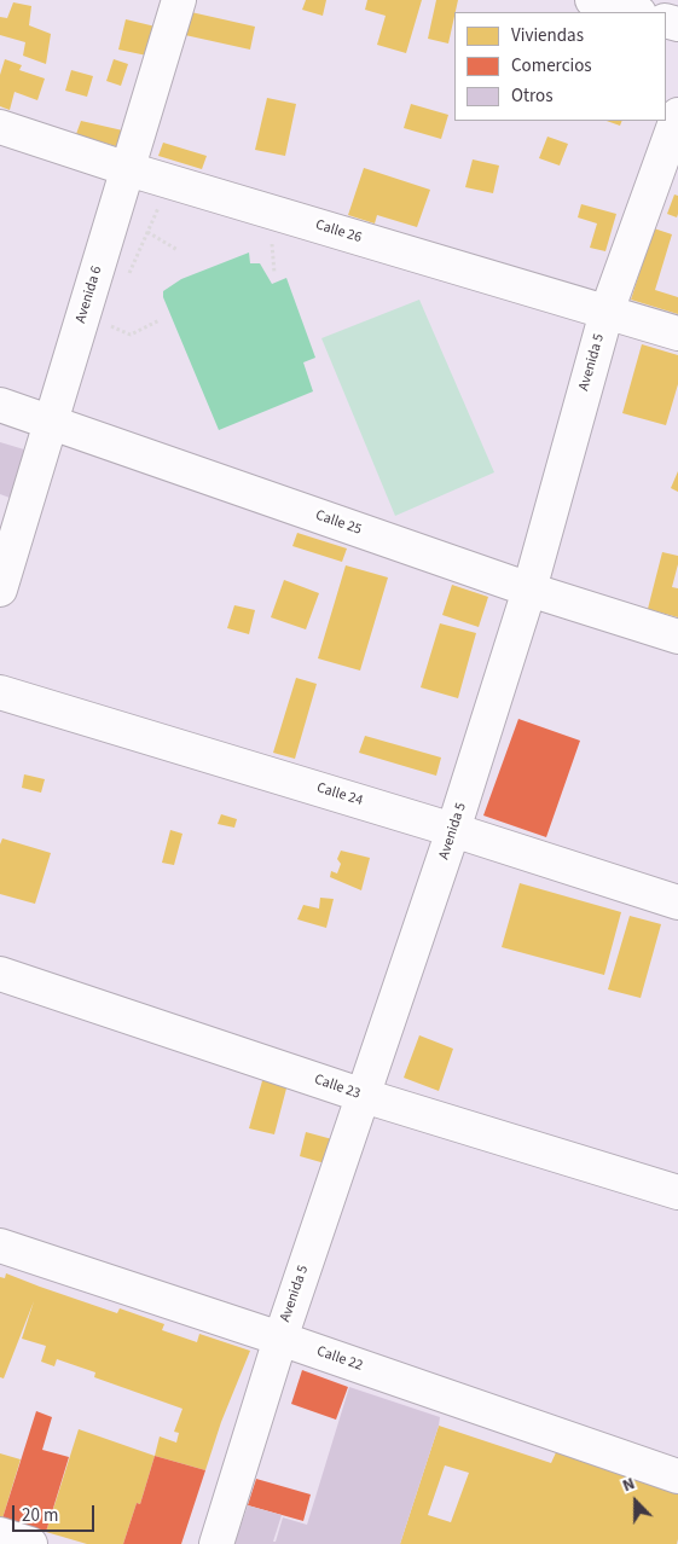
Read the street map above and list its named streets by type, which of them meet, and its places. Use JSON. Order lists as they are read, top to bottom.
{
  "streets": {
    "street": [
      "Calle 26",
      "Avenida 6",
      "Avenida 5",
      "Calle 25",
      "Calle 24",
      "Calle 23",
      "Calle 22"
    ]
  },
  "crossings": [
    ["Calle 26", "Avenida 6"],
    ["Calle 26", "Avenida 5"],
    ["Avenida 6", "Calle 25"],
    ["Avenida 5", "Calle 25"],
    ["Avenida 5", "Calle 24"],
    ["Avenida 5", "Calle 23"],
    ["Avenida 5", "Calle 22"]
  ],
  "legend": ["Viviendas", "Comercios", "Otros"],
  "scale_bar": "20 m",
  "north": "top"
}
